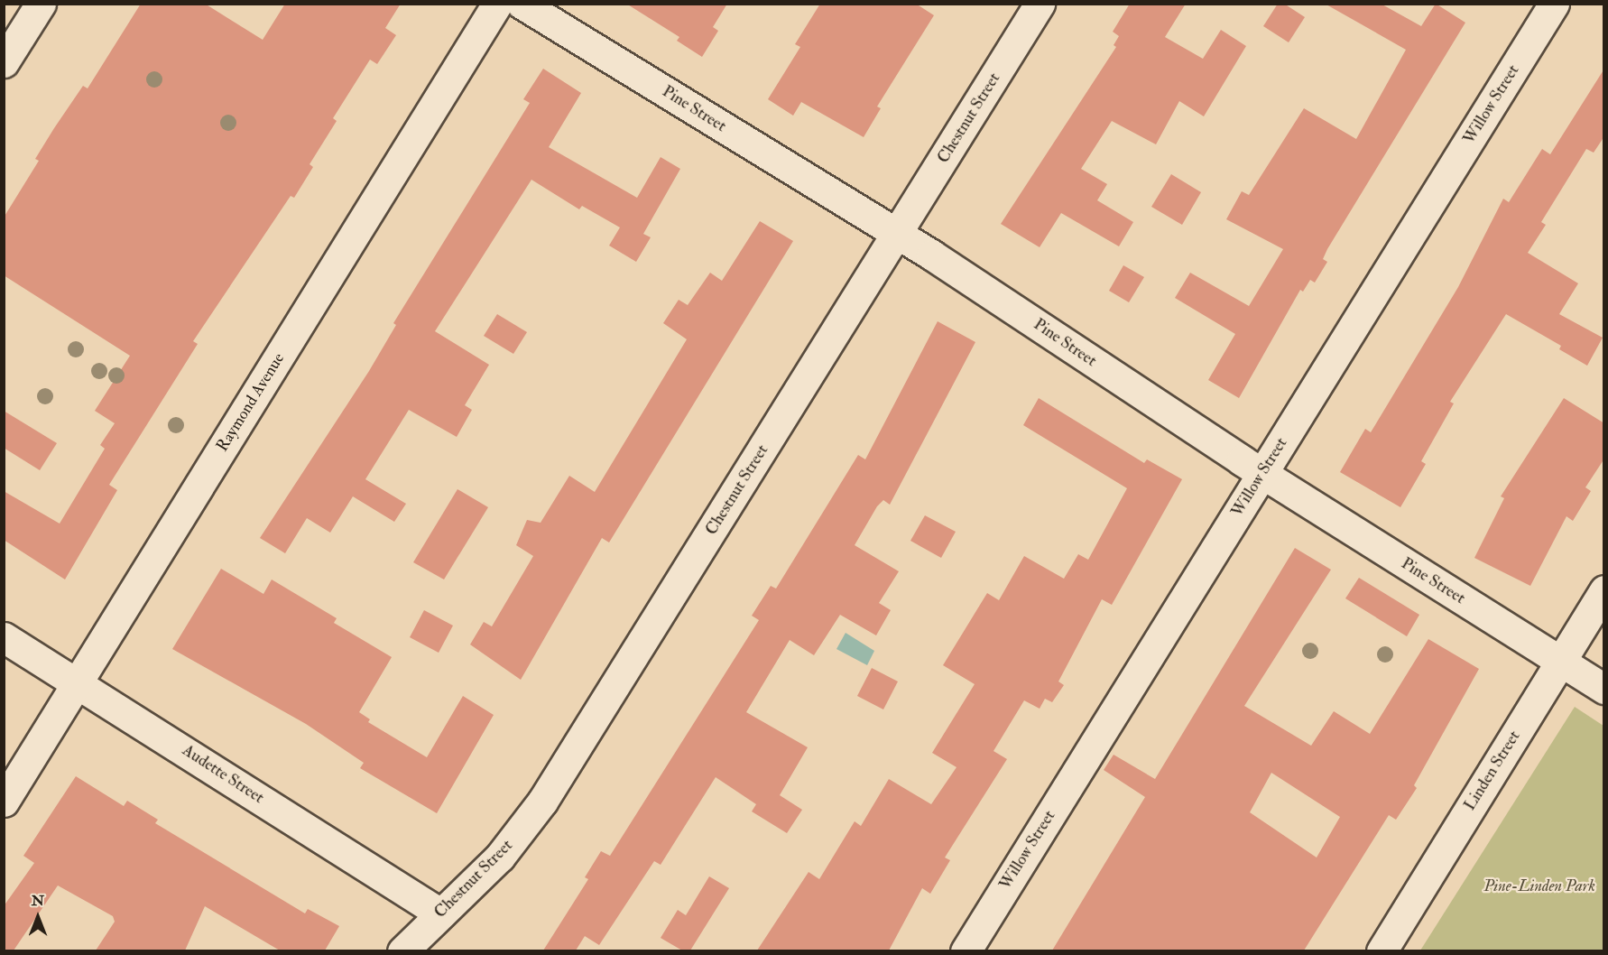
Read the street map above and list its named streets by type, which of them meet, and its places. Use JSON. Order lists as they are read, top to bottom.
{
  "streets": {
    "street": [
      "Willow Street",
      "Pine Street",
      "Chestnut Street",
      "Raymond Avenue",
      "Linden Street",
      "Audette Street"
    ]
  },
  "crossings": [
    ["Willow Street", "Pine Street"],
    ["Pine Street", "Chestnut Street"],
    ["Pine Street", "Linden Street"],
    ["Chestnut Street", "Audette Street"],
    ["Raymond Avenue", "Audette Street"]
  ],
  "parks": ["Pine-Linden Park"],
  "north": "top"
}
